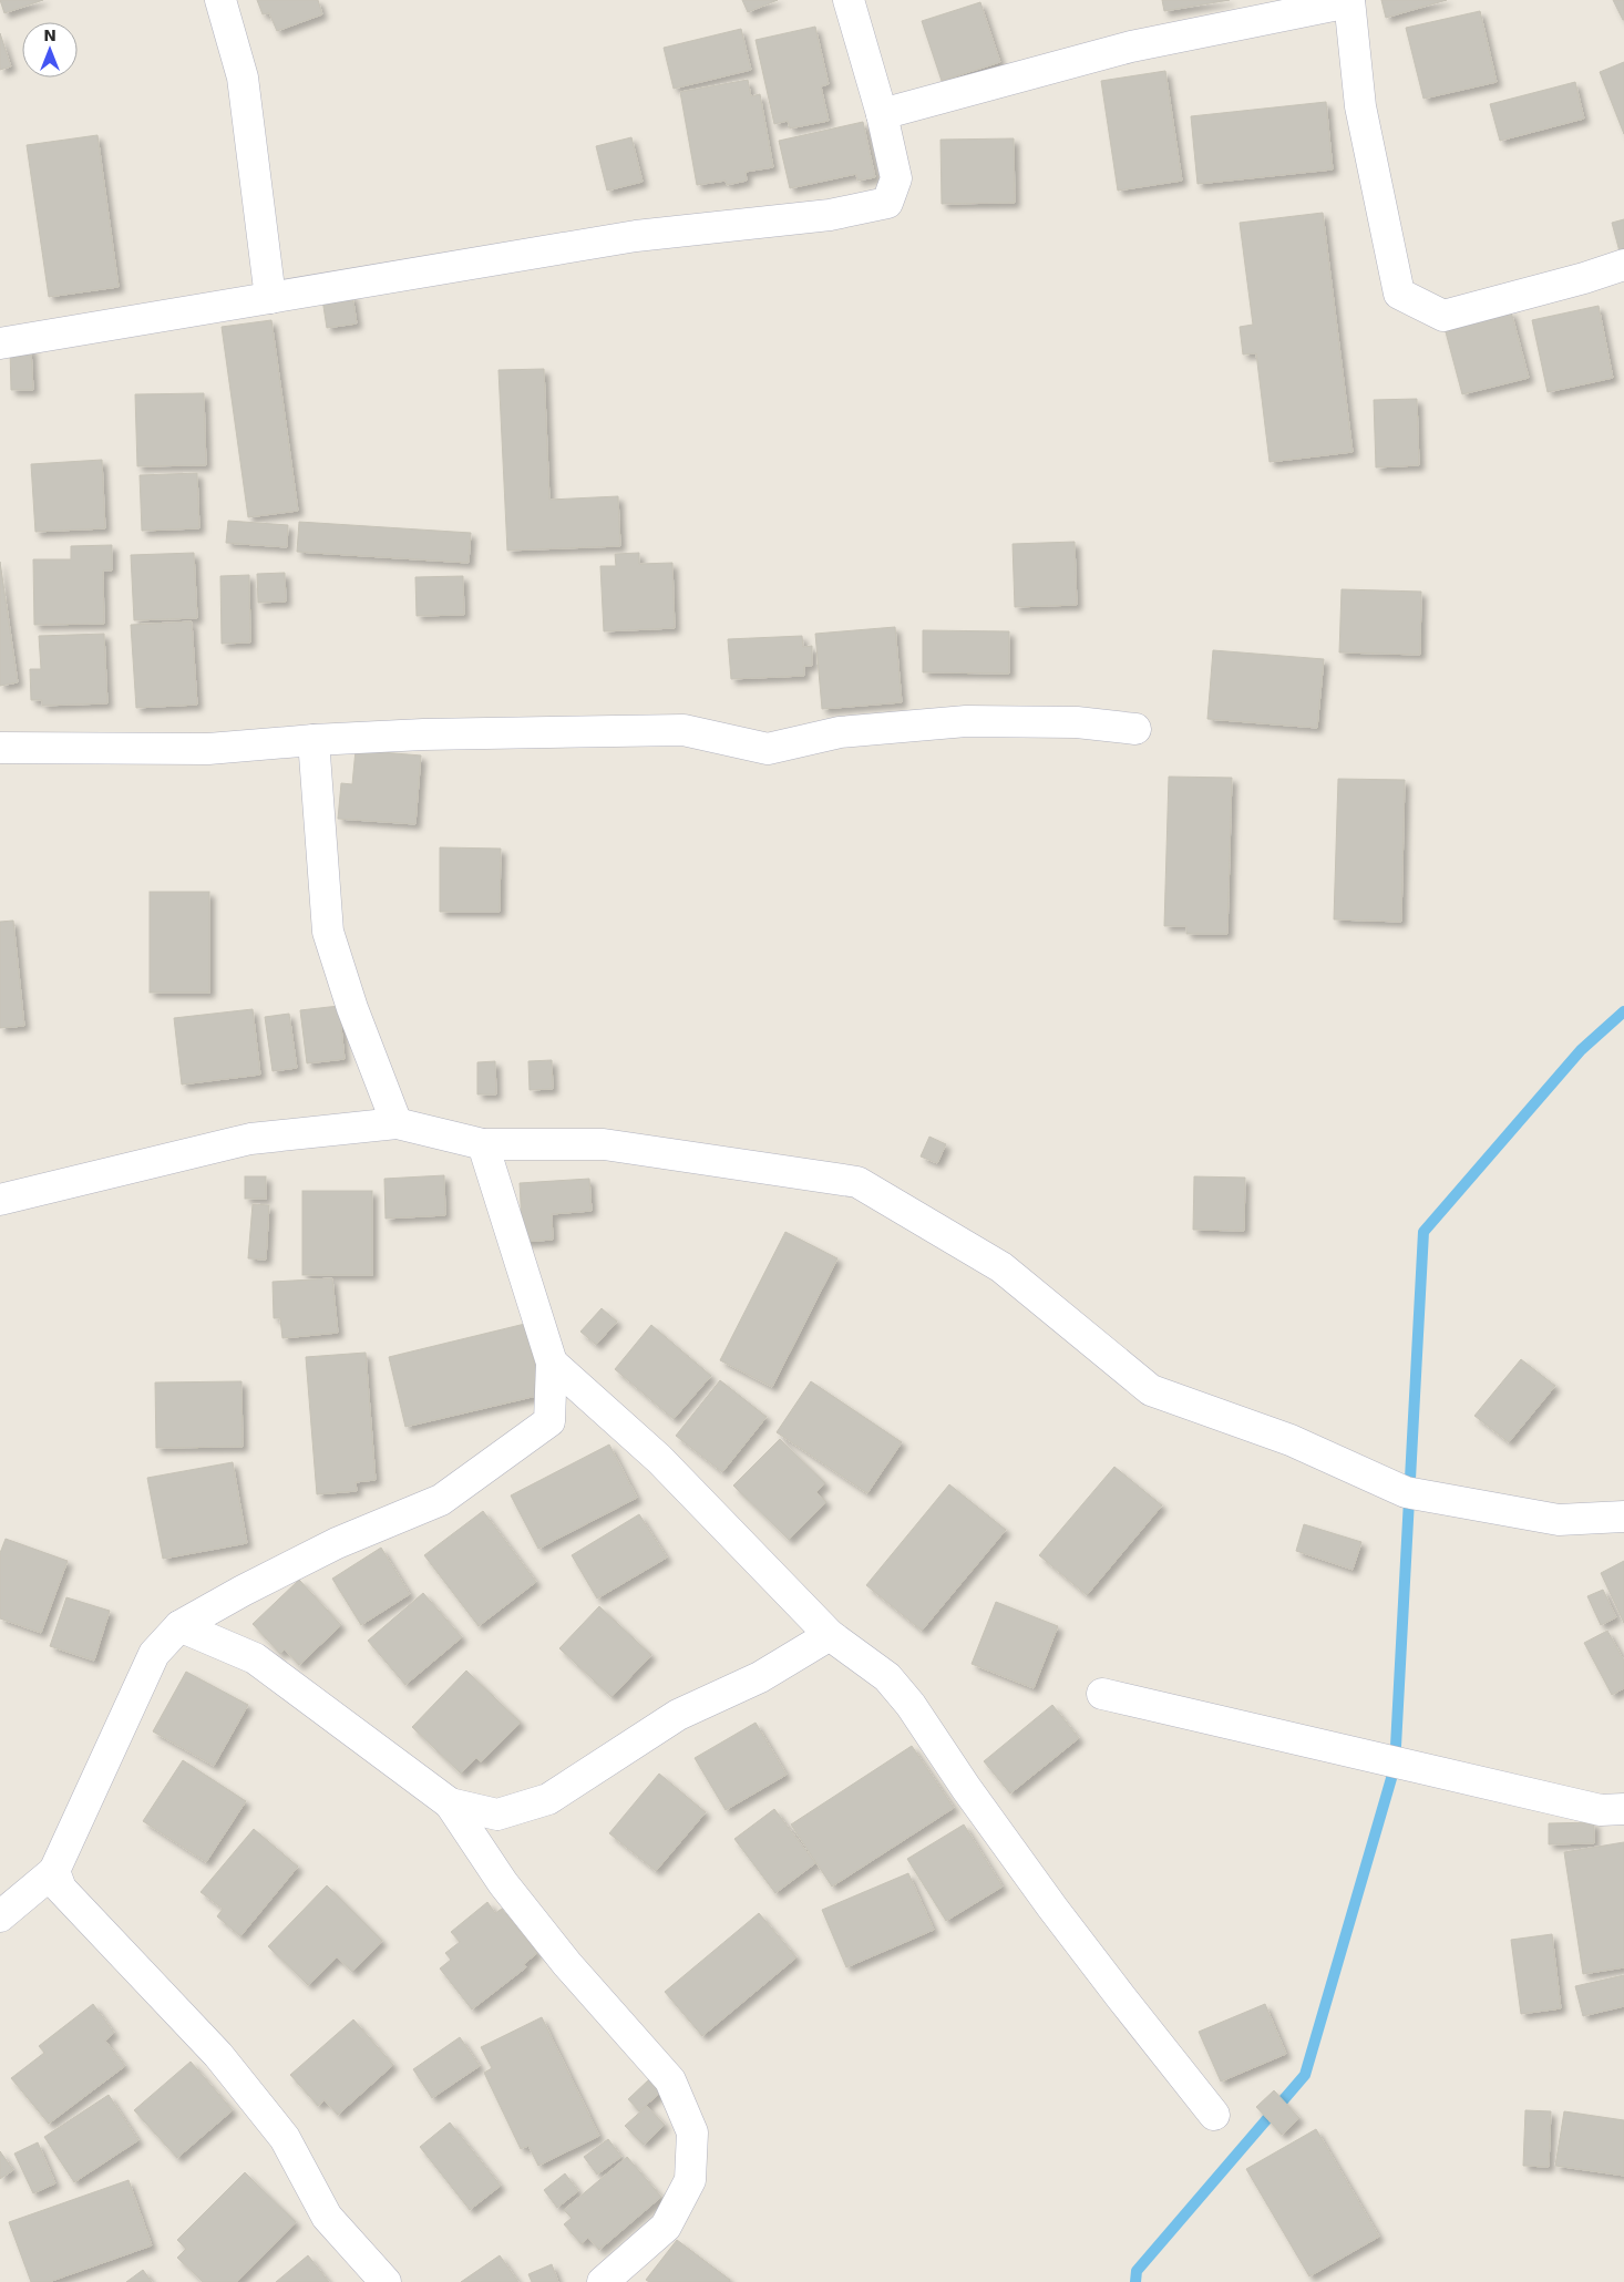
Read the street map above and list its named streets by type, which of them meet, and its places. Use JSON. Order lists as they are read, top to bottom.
{
  "north": "top"
}
